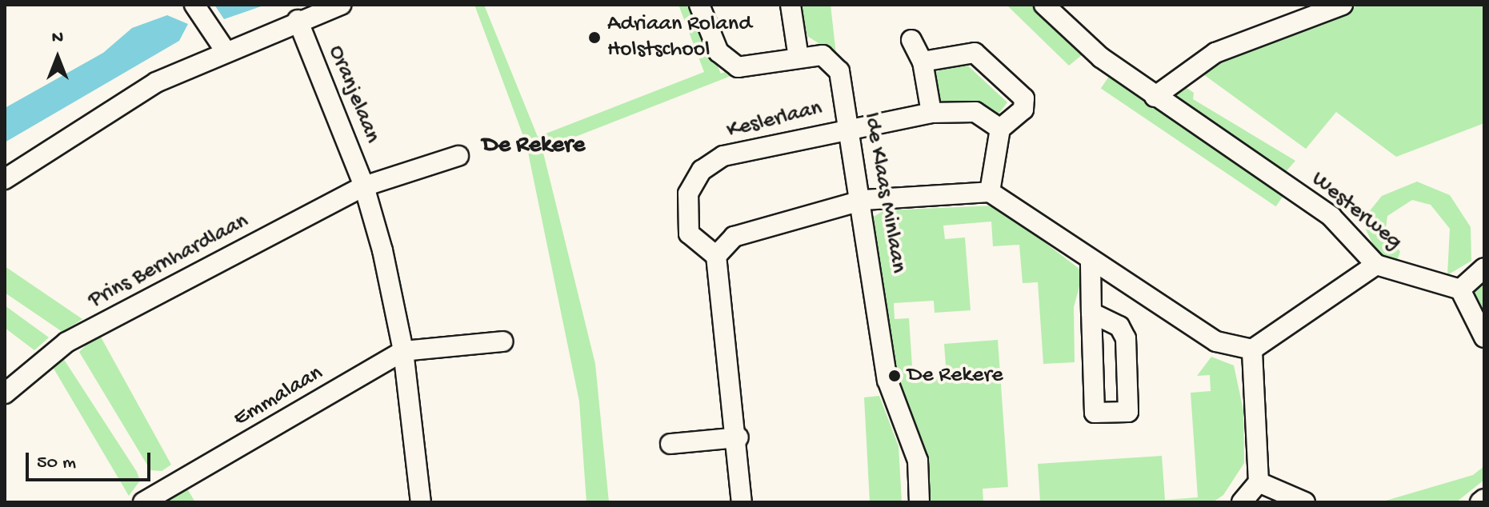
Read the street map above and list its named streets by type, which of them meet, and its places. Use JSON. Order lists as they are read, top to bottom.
{
  "streets": {
    "street": [
      "Oranjelaan",
      "Keslerlaan",
      "Ide Klaas Minlaan",
      "Westerweg",
      "Prins Bernhardlaan",
      "Emmalaan"
    ]
  },
  "crossings": [
    ["Oranjelaan", "Prins Bernhardlaan"],
    ["Oranjelaan", "Emmalaan"],
    ["Keslerlaan", "Ide Klaas Minlaan"]
  ],
  "districts": ["De Rekere"],
  "places": ["Adriaan Roland Holstschool", "De Rekere"],
  "scale_bar": "50 m",
  "north": "top"
}
